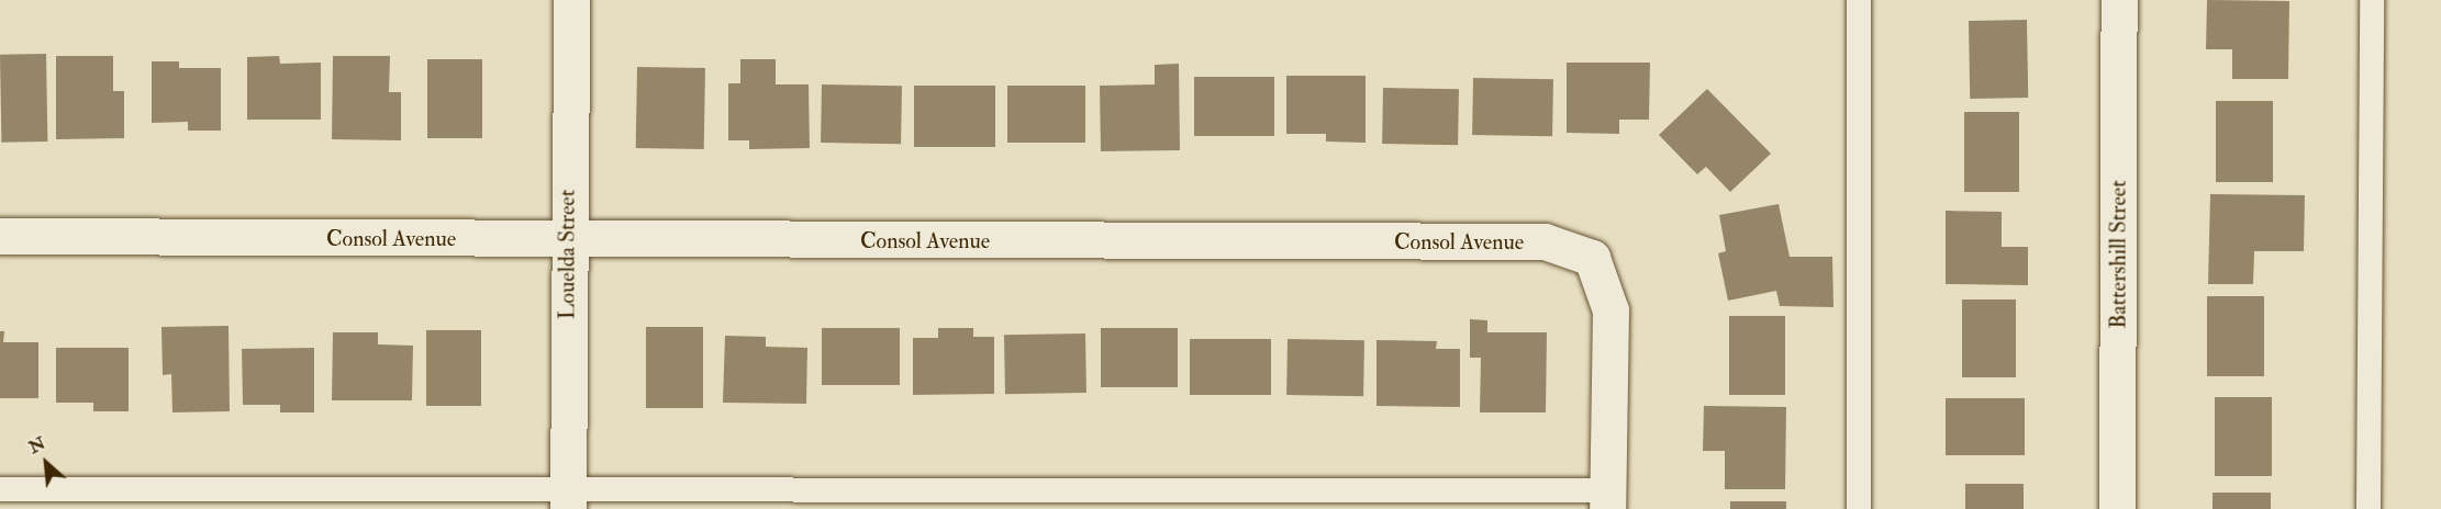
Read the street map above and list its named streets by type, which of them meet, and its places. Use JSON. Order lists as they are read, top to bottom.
{
  "streets": {
    "street": ["Consol Avenue", "Louelda Street", "Battershill Street"]
  },
  "crossings": [
    ["Consol Avenue", "Louelda Street"]
  ],
  "north": "top left"
}
